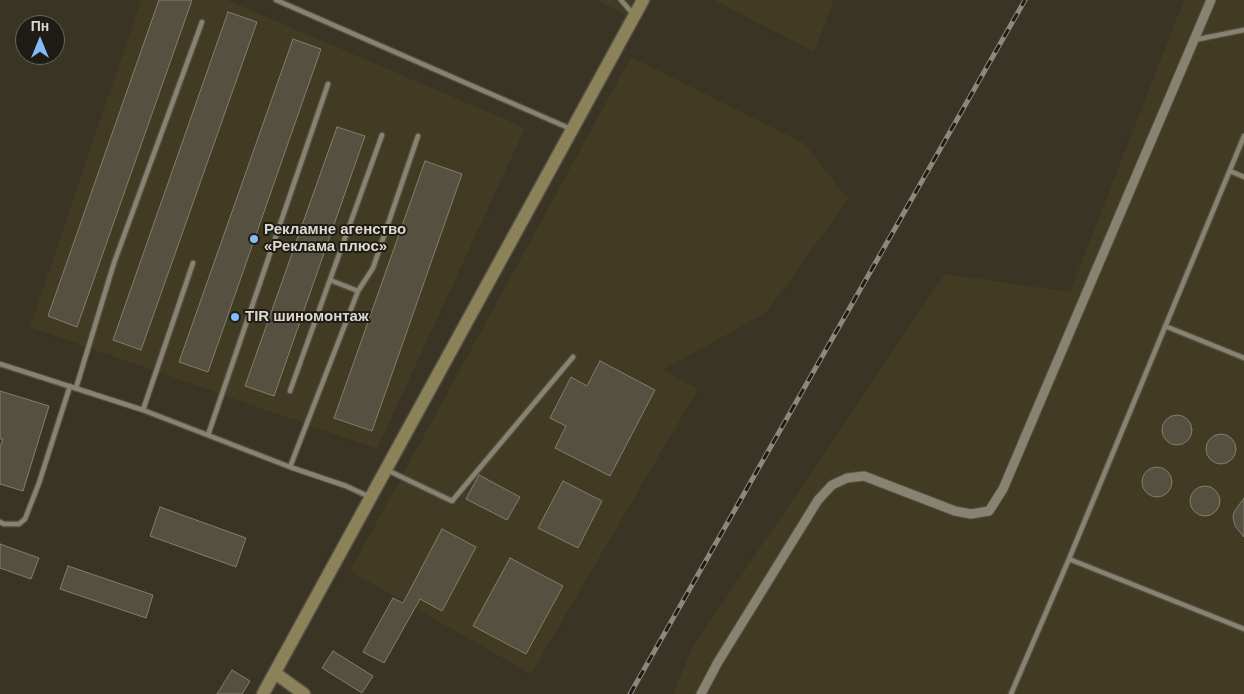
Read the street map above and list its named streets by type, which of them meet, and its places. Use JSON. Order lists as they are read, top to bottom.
{
  "places": ["Рекламне агенство «Реклама плюс»", "TIR шиномонтаж"],
  "north": "top"
}
